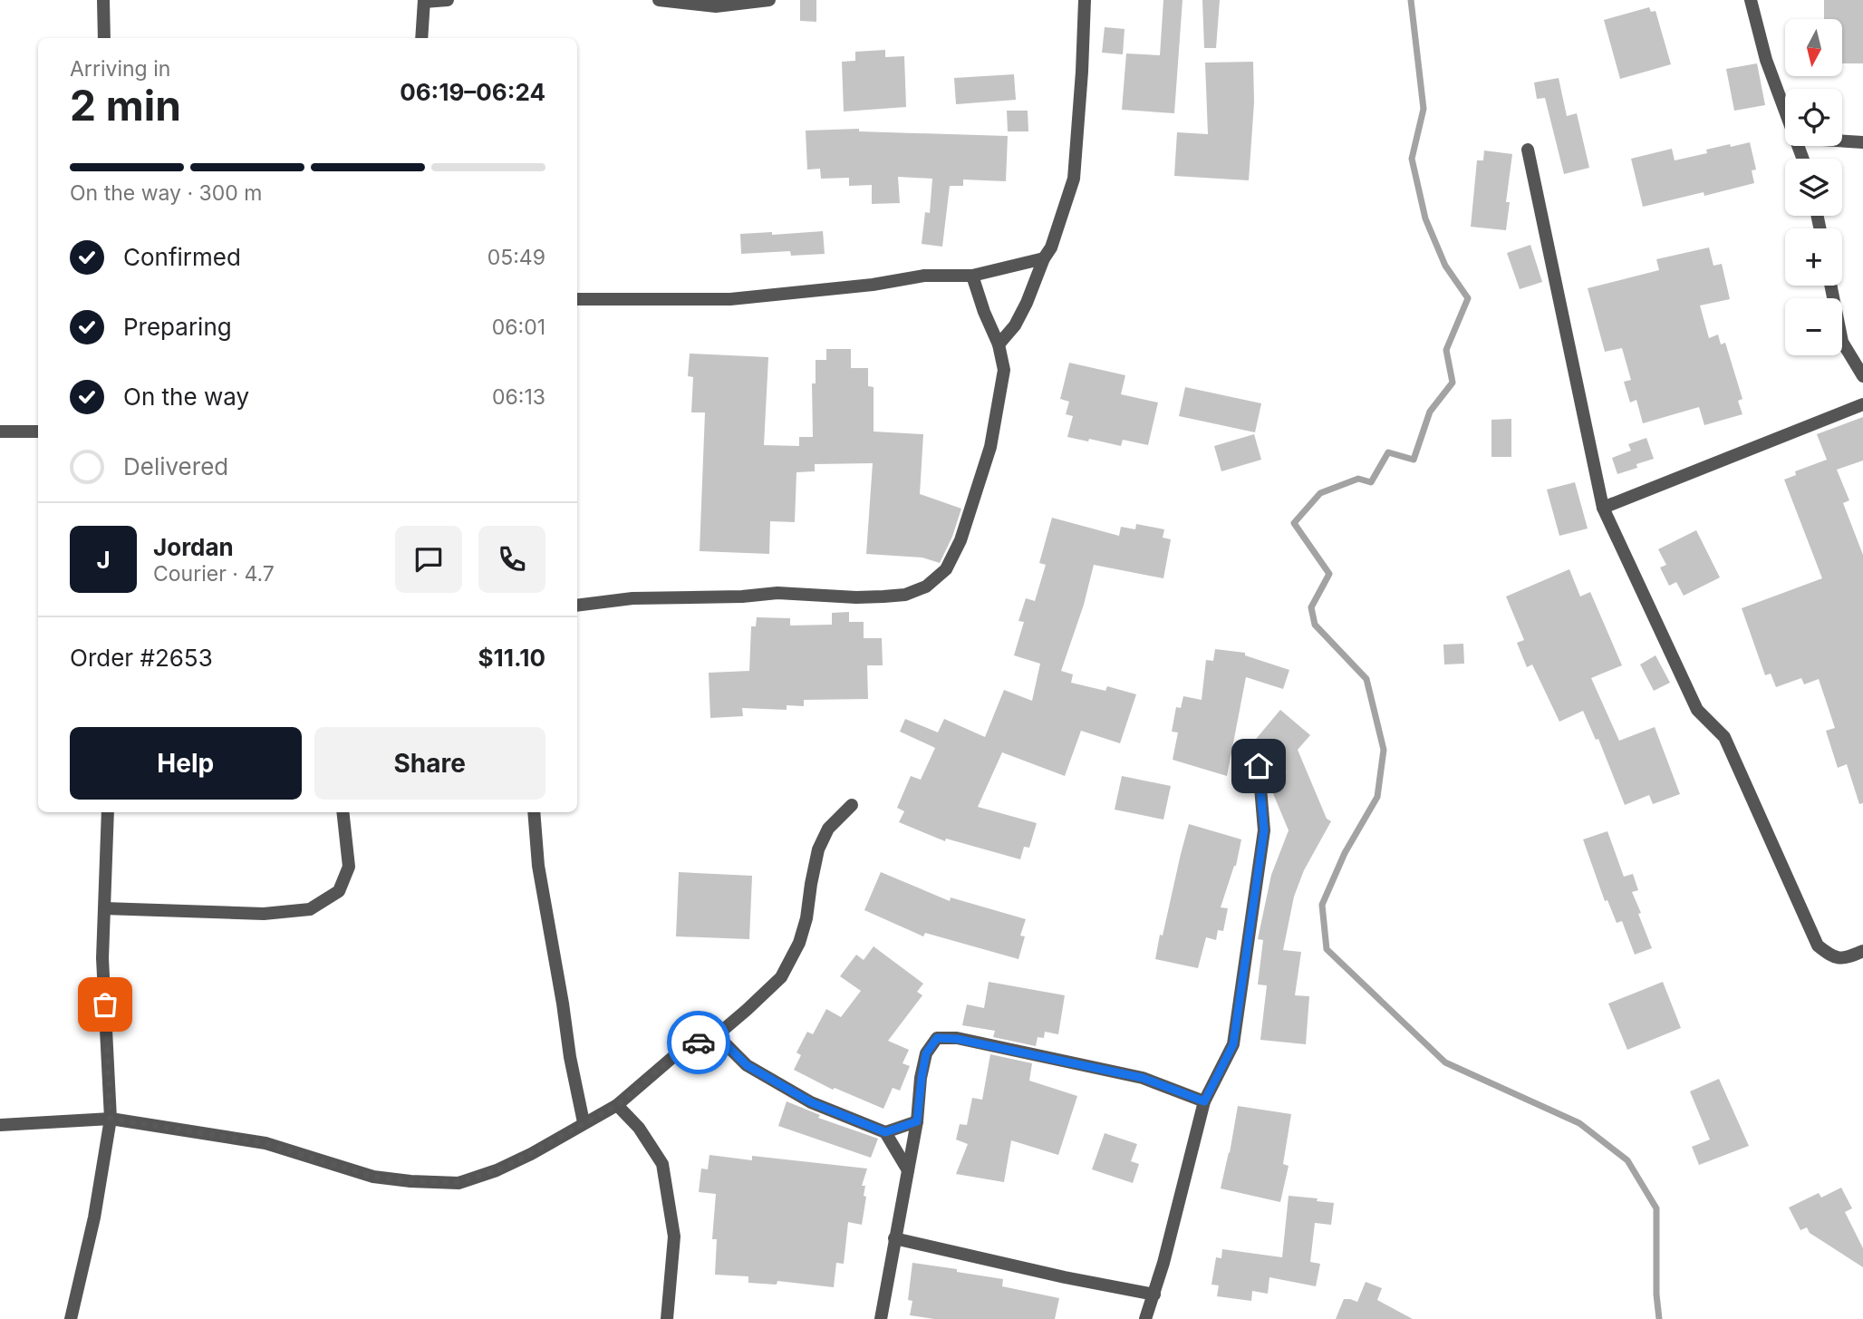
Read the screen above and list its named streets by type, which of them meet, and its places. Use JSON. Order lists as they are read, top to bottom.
{
  "north": "bottom",
  "page": {
    "map_buttons": ["+", "−"],
    "heading": ["2 min", "Arriving in", "06:19–06:24"],
    "panel": [
      "Jordan",
      "Courier · 4.7",
      "Order #2653",
      "$11.10"
    ],
    "bar": "On the way · 300 m",
    "list": [
      ["Confirmed", "05:49"],
      ["Preparing", "06:01"],
      ["On the way", "06:13"],
      "Delivered"
    ],
    "round": "J",
    "buttons": ["Help", "Share"]
  }
}
